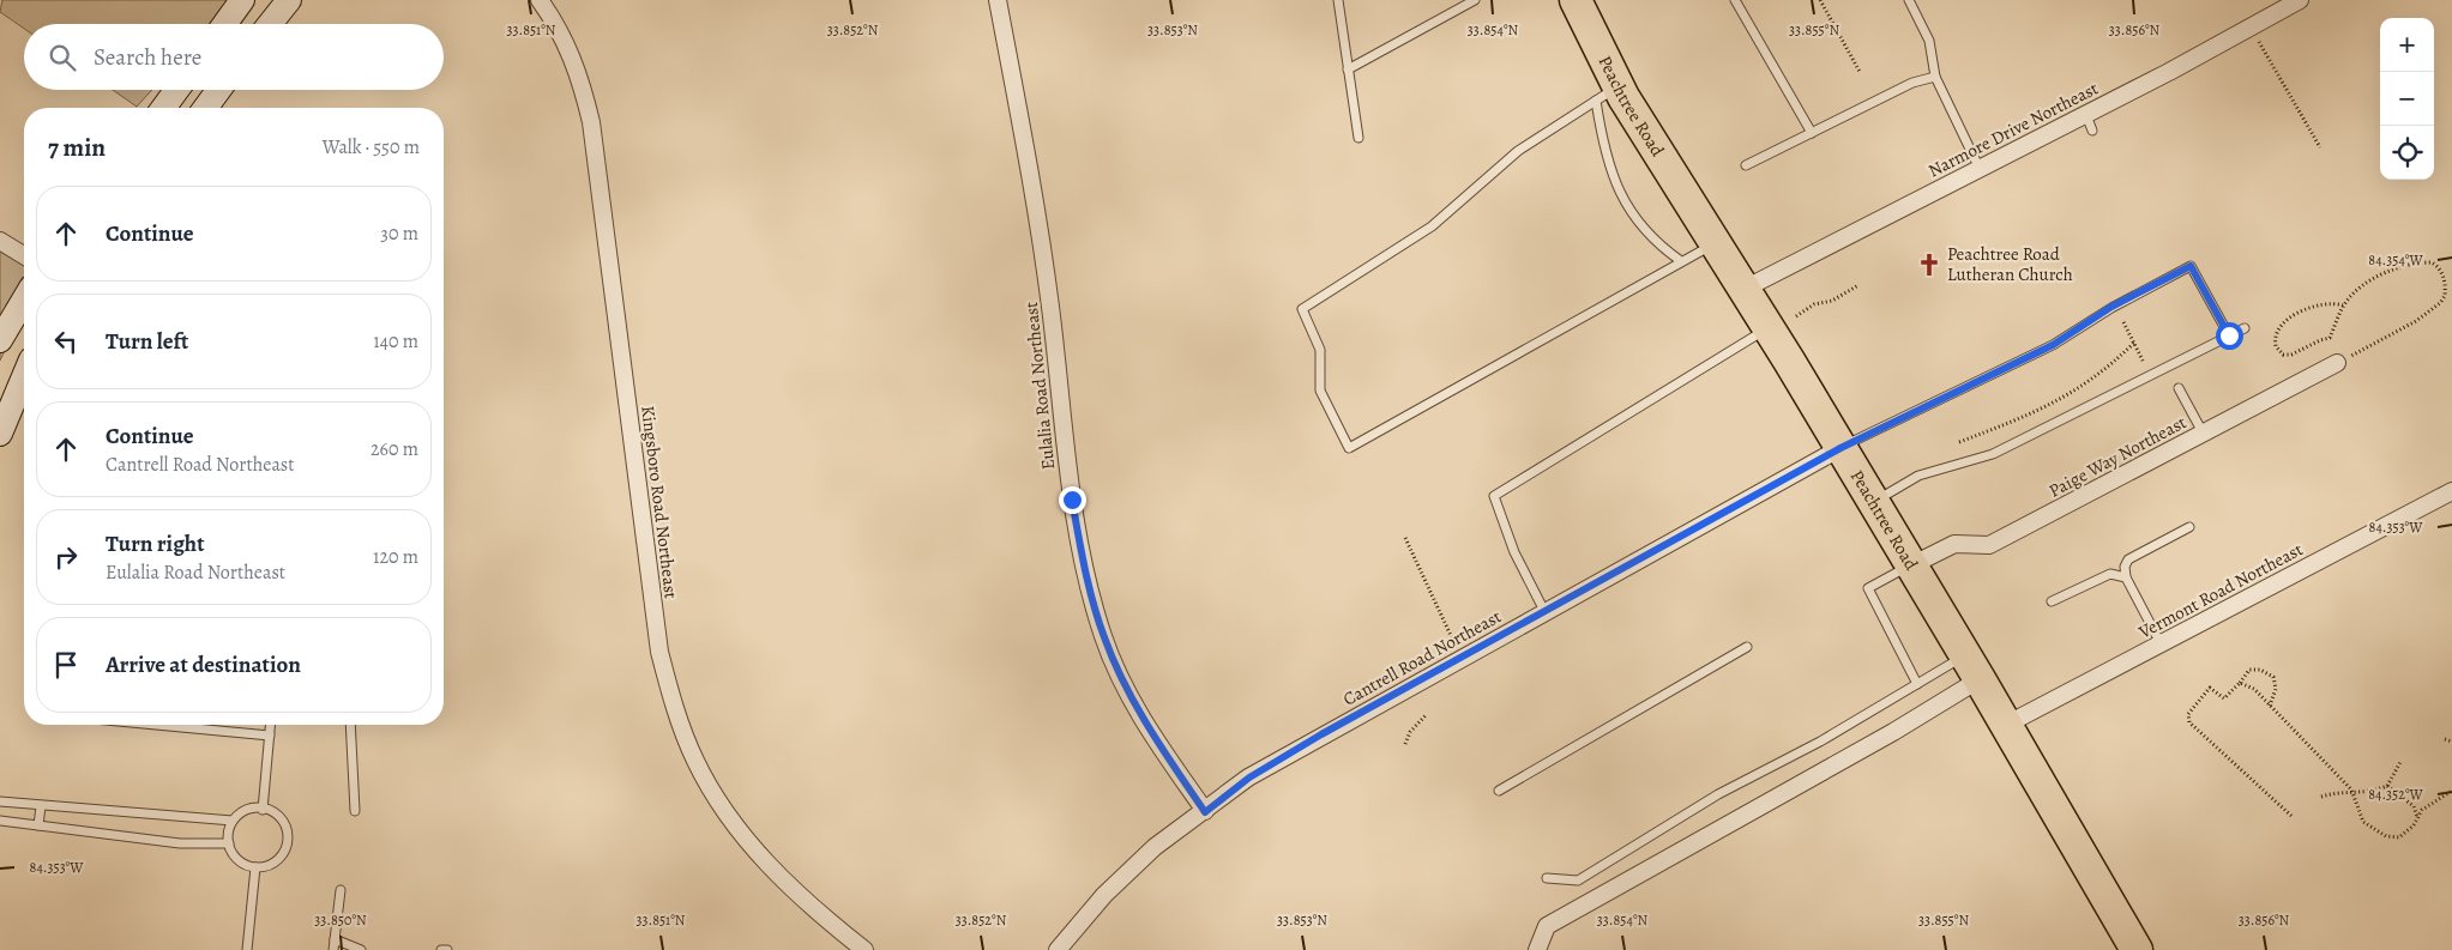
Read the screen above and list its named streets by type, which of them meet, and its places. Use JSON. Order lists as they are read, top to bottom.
{
  "streets": {
    "highway": ["Peachtree Road"],
    "street": [
      "Narmore Drive Northeast",
      "Eulalia Road Northeast",
      "Paige Way Northeast",
      "Kingsboro Road Northeast",
      "Vermont Road Northeast",
      "Cantrell Road Northeast"
    ]
  },
  "crossings": [
    ["Peachtree Road", "Narmore Drive Northeast"],
    ["Peachtree Road", "Paige Way Northeast"],
    ["Peachtree Road", "Vermont Road Northeast"],
    ["Peachtree Road", "Cantrell Road Northeast"],
    ["Eulalia Road Northeast", "Cantrell Road Northeast"]
  ],
  "places": {
    "church": ["Peachtree Road Lutheran Church"]
  },
  "page": {
    "map_buttons": ["+", "−"],
    "search": "Search here",
    "heading": ["7 min", "Walk · 550 m"],
    "list": [
      ["Continue", "30 m"],
      ["Turn left", "140 m"],
      ["Continue", "Cantrell Road Northeast", "260 m"],
      ["Turn right", "Eulalia Road Northeast", "120 m"],
      "Arrive at destination"
    ]
  },
  "coordinates": [
    "33.851°N",
    "33.852°N",
    "33.853°N",
    "33.854°N",
    "33.855°N",
    "33.856°N",
    "84.354°W",
    "84.353°W",
    "84.352°W",
    "33.850°N"
  ]
}
